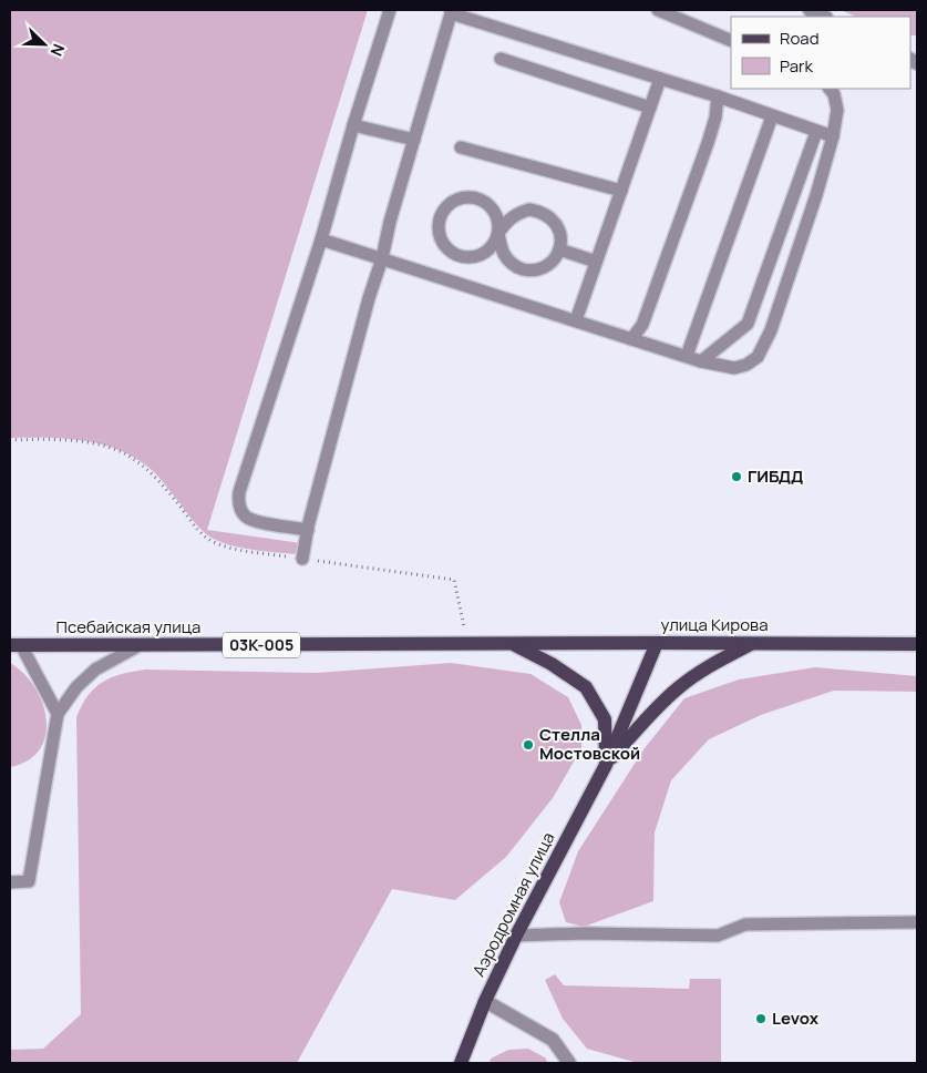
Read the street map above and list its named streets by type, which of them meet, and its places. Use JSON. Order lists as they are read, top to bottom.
{
  "streets": {
    "main road": [
      "улица Кирова",
      "Псебайская улица",
      "03К-005",
      "Аэродромная улица"
    ]
  },
  "crossings": [
    ["улица Кирова", "Псебайская улица"],
    ["улица Кирова", "Аэродромная улица"],
    ["Псебайская улица", "Аэродромная улица"]
  ],
  "places": ["ГИБДД", "Стелла Мостовской", "Levox"],
  "legend": ["Road", "Park"],
  "north": "bottom right"
}
